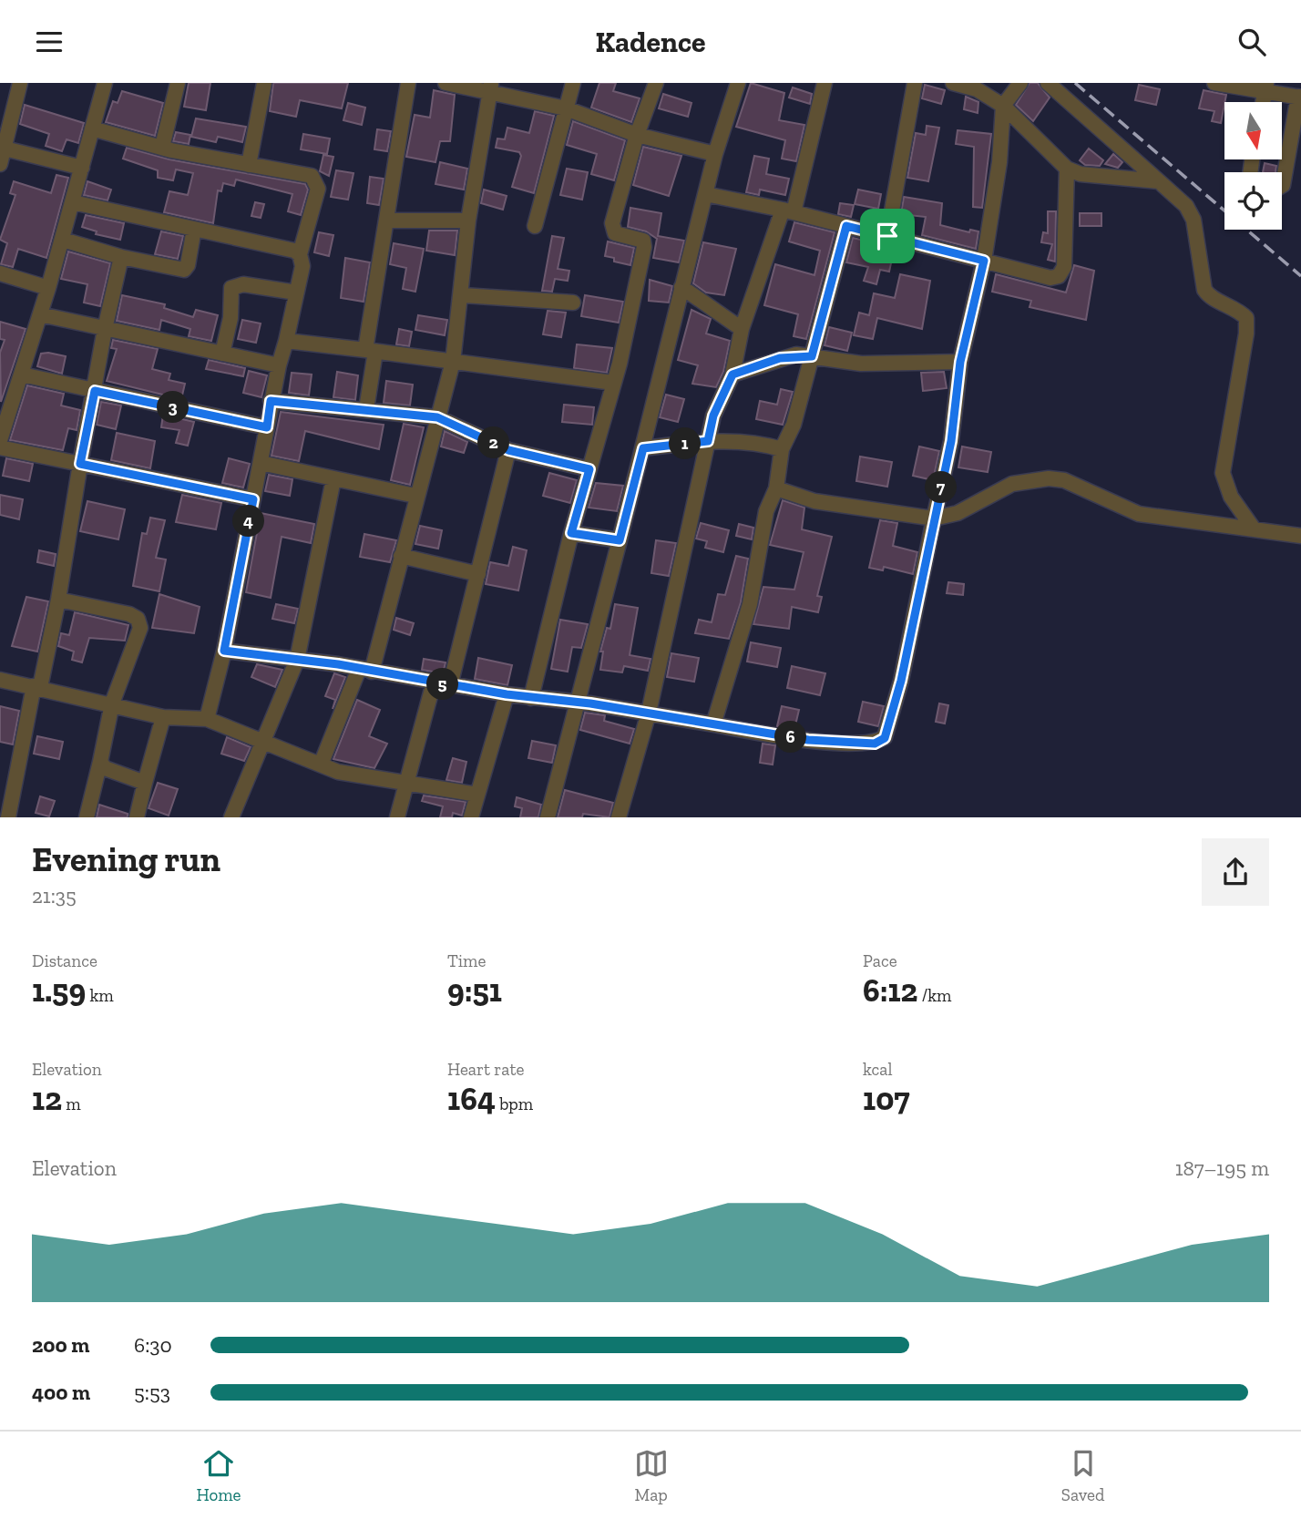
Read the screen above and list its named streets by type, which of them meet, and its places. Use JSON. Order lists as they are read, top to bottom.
{
  "north": "bottom",
  "page": {
    "header": "Kadence",
    "pins": [
      "3",
      "2",
      "1",
      "7",
      "4",
      "5",
      "6"
    ],
    "heading": ["Evening run", "21:35"],
    "stats": [
      ["Distance", "1.59 km"],
      ["Time", "9:51"],
      ["Pace", "6:12 /km"],
      ["Elevation", "12 m"],
      ["Heart rate", "164 bpm"],
      ["kcal", "107"]
    ],
    "chart": ["Elevation", "187–195 m"],
    "list": [
      {
        "name": "200 m",
        "note": "6:30"
      },
      {
        "name": "400 m",
        "note": "5:53"
      }
    ],
    "tabs": ["Home", "Map", "Saved"]
  }
}
